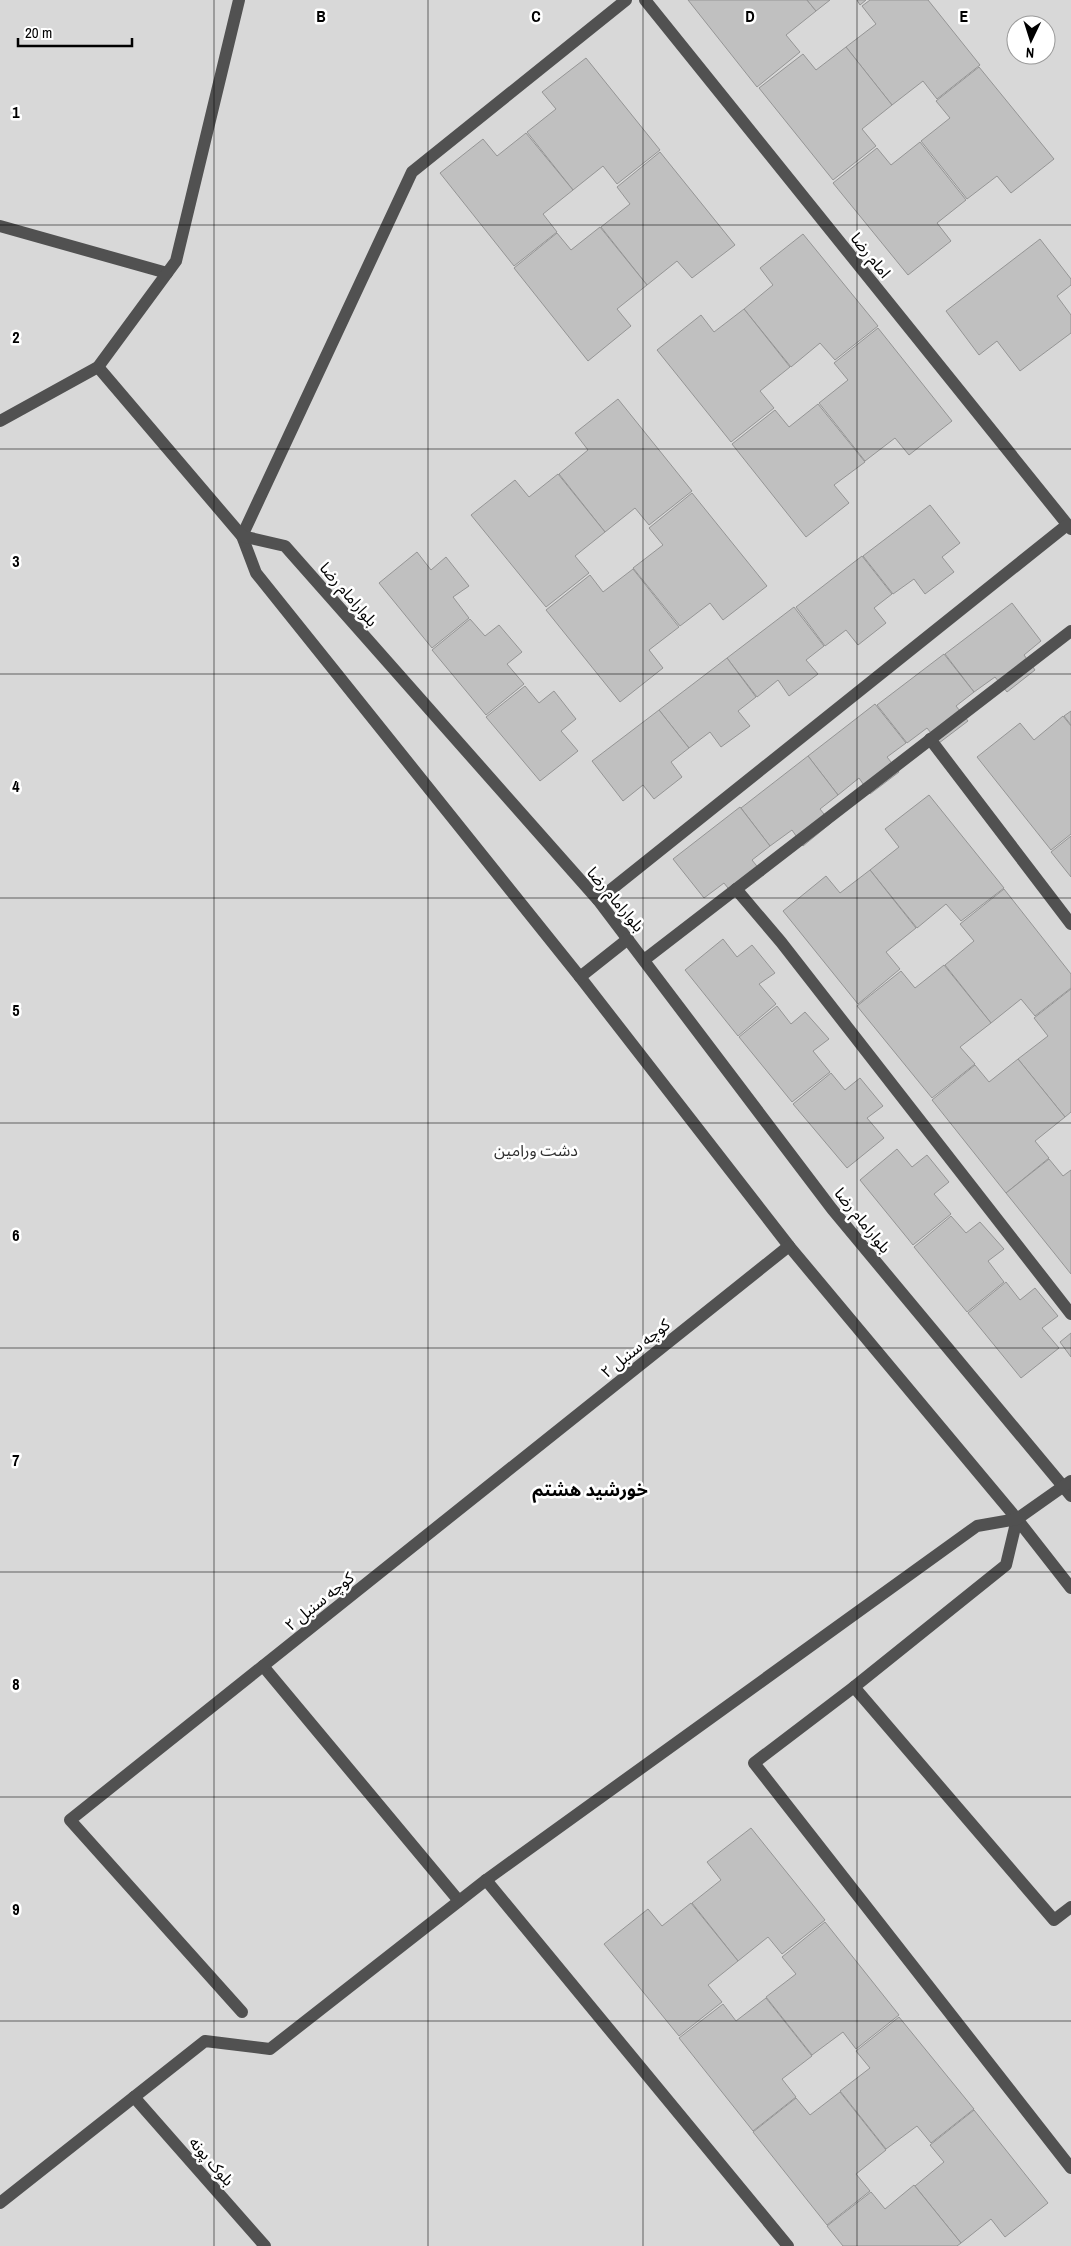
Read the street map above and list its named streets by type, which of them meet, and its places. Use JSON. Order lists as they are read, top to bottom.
{
  "streets": {
    "street": [
      "امام رضا",
      "بلوارامام رضا",
      "کوچه سنبل ۲",
      "بلوک پونه"
    ]
  },
  "districts": ["خورشید هشتم"],
  "parks": ["دشت ورامین"],
  "scale_bar": "20 m",
  "north": "bottom",
  "grid": {
    "columns": [
      "B",
      "C",
      "D",
      "E"
    ],
    "rows": [
      "1",
      "2",
      "3",
      "4",
      "5",
      "6",
      "7",
      "8",
      "9"
    ]
  }
}
